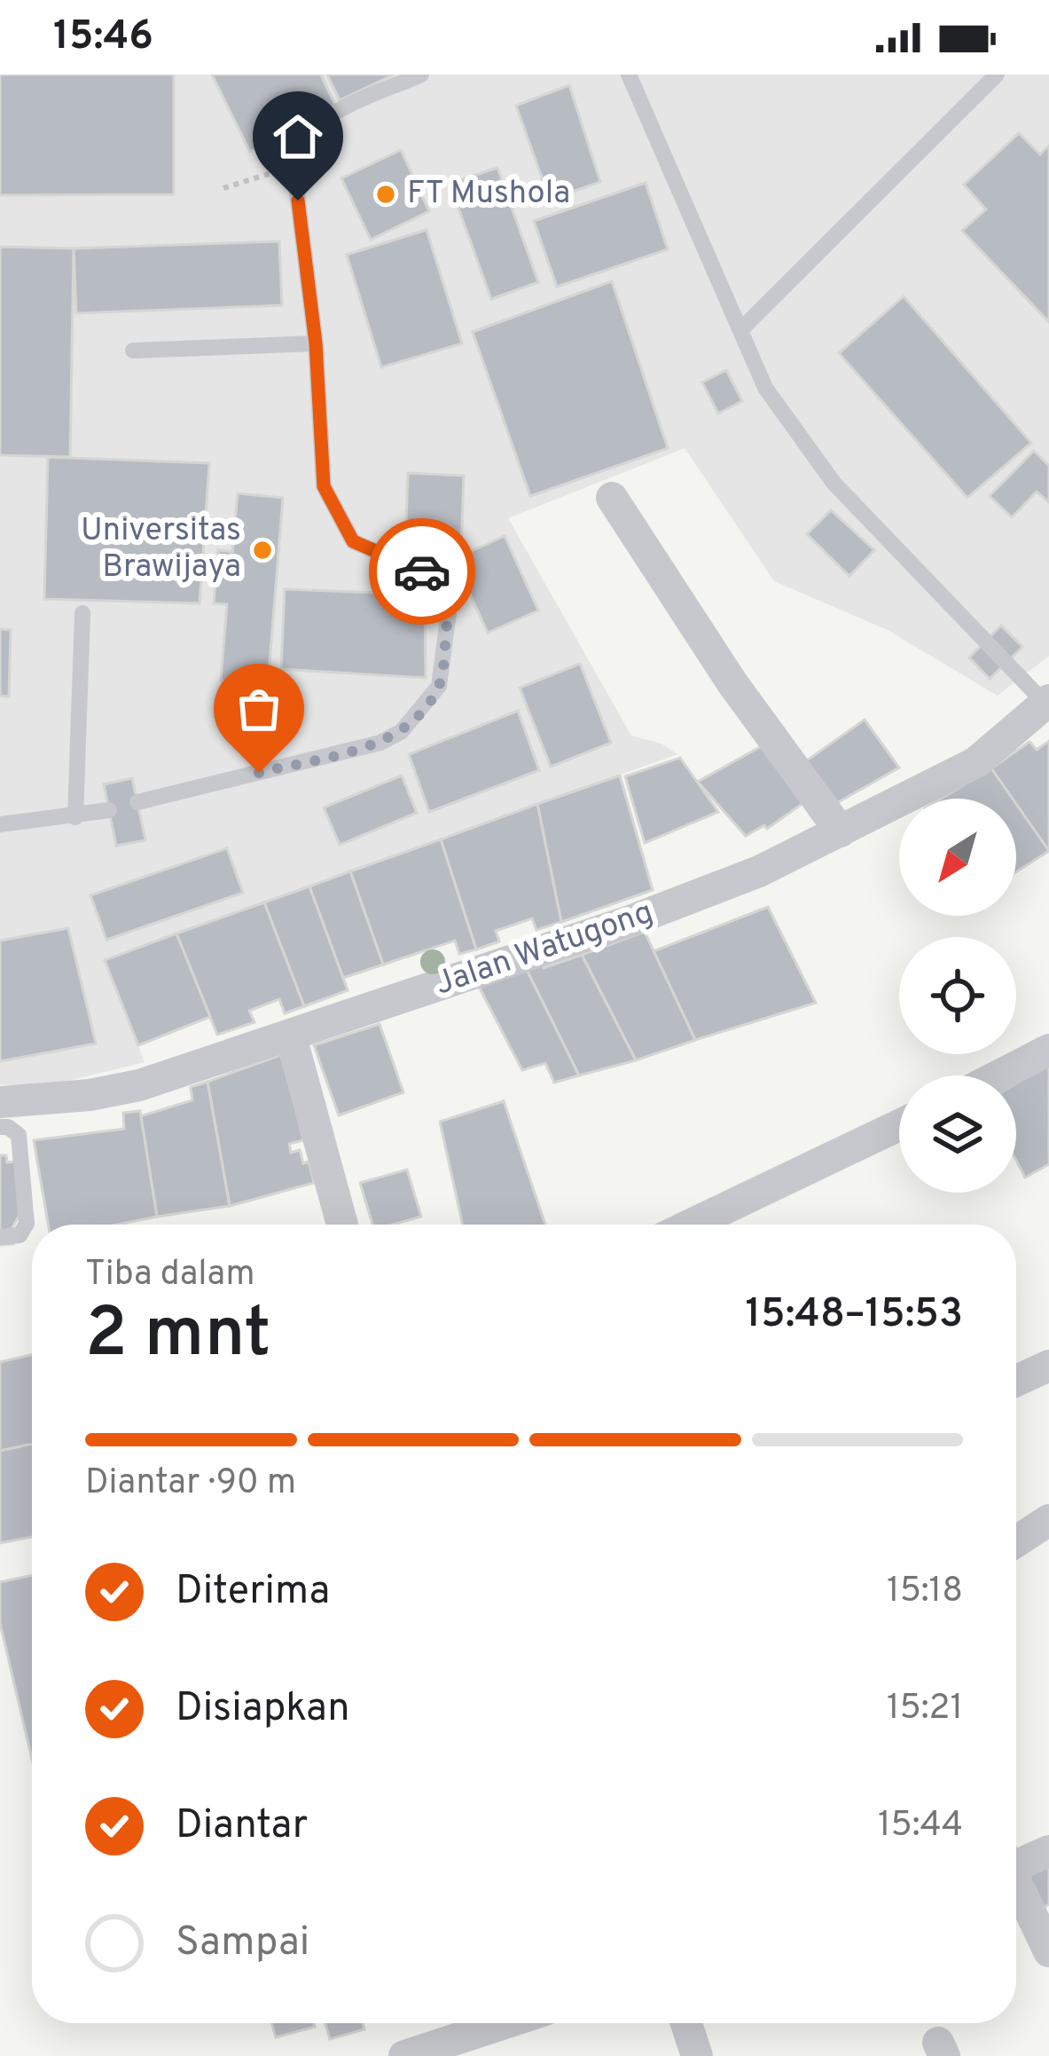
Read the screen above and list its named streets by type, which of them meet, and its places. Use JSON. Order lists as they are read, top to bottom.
{
  "streets": {
    "street": ["Jalan Watugong"]
  },
  "places": ["FT Mushola", "Universitas Brawijaya"],
  "north": "bottom left",
  "page": {
    "status": "15:46",
    "heading": ["2 mnt", "Tiba dalam", "15:48–15:53"],
    "bar": "Diantar · 90 m",
    "list": [
      ["Diterima", "15:18"],
      ["Disiapkan", "15:21"],
      ["Diantar", "15:44"],
      "Sampai"
    ]
  }
}
